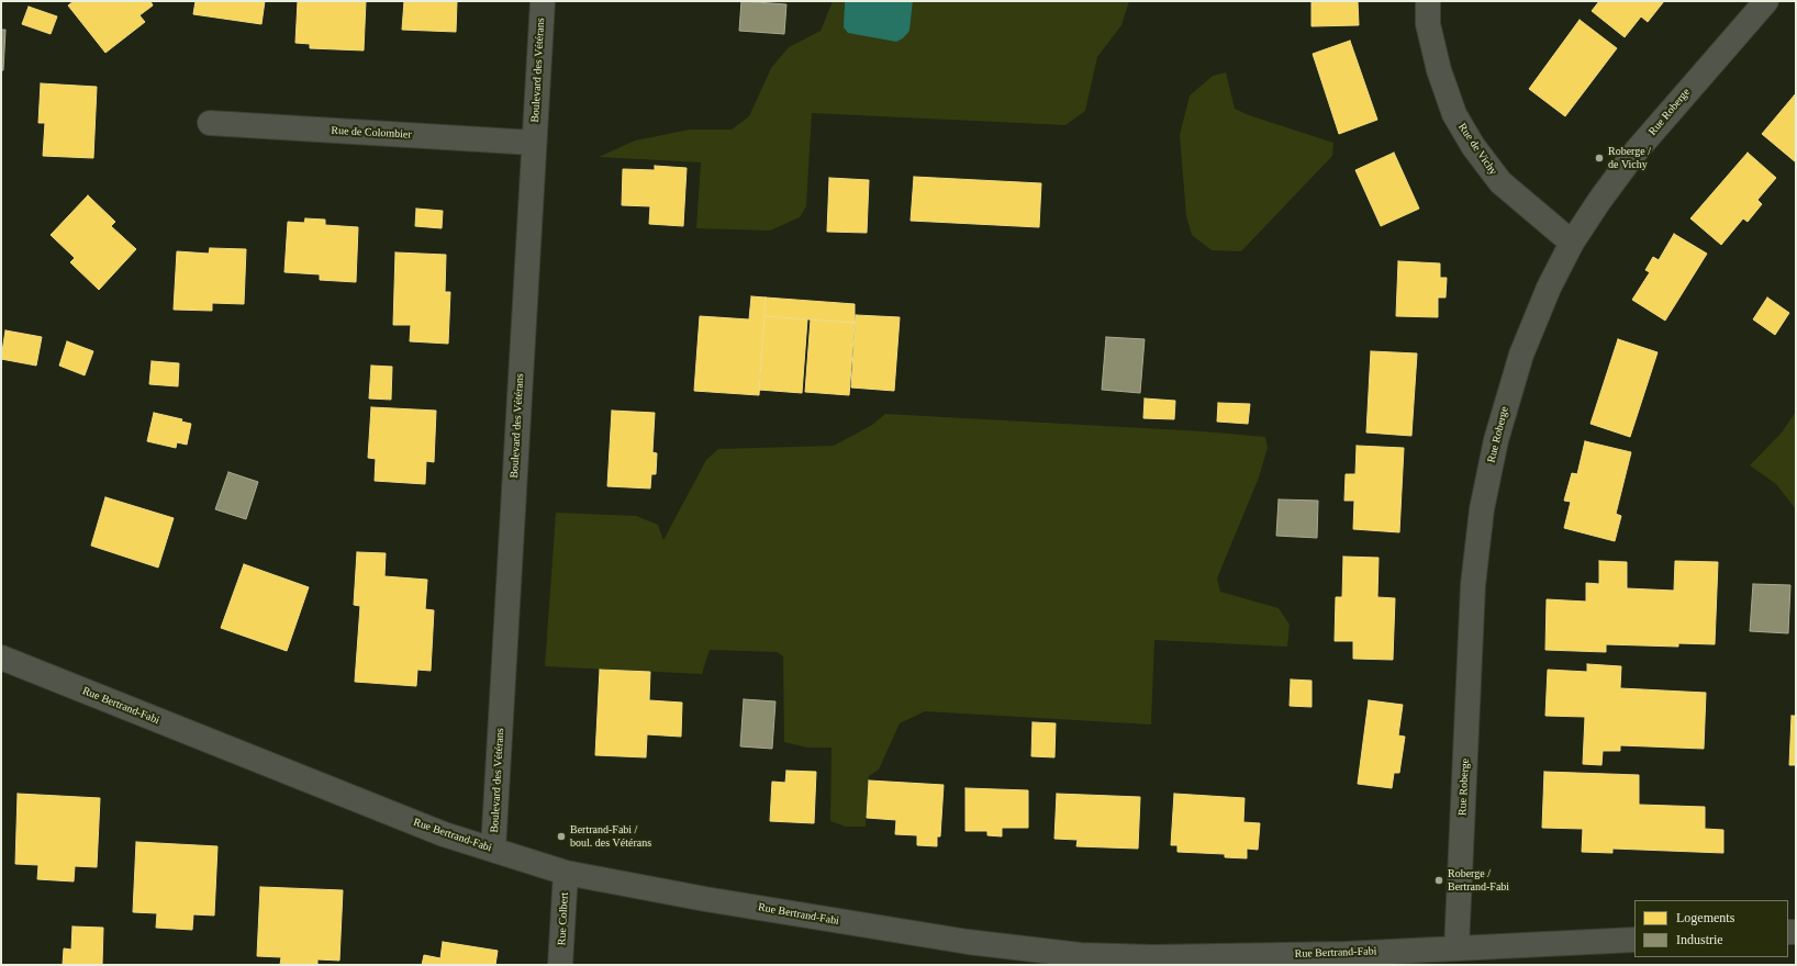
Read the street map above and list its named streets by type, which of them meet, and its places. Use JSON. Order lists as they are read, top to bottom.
{
  "streets": {
    "street": [
      "Boulevard des Vétérans",
      "Rue Roberge",
      "Rue de Colombier",
      "Rue de Vichy",
      "Rue Bertrand-Fabi",
      "Rue Colbert"
    ]
  },
  "crossings": [
    ["Boulevard des Vétérans", "Rue de Colombier"],
    ["Boulevard des Vétérans", "Rue Bertrand-Fabi"],
    ["Rue Roberge", "Rue de Vichy"],
    ["Rue Roberge", "Rue Bertrand-Fabi"],
    ["Rue Bertrand-Fabi", "Rue Colbert"]
  ],
  "places": ["Roberge / de Vichy", "Bertrand-Fabi / boul. des Vétérans", "Roberge / Bertrand-Fabi"],
  "legend": ["Logements", "Industrie"]
}
